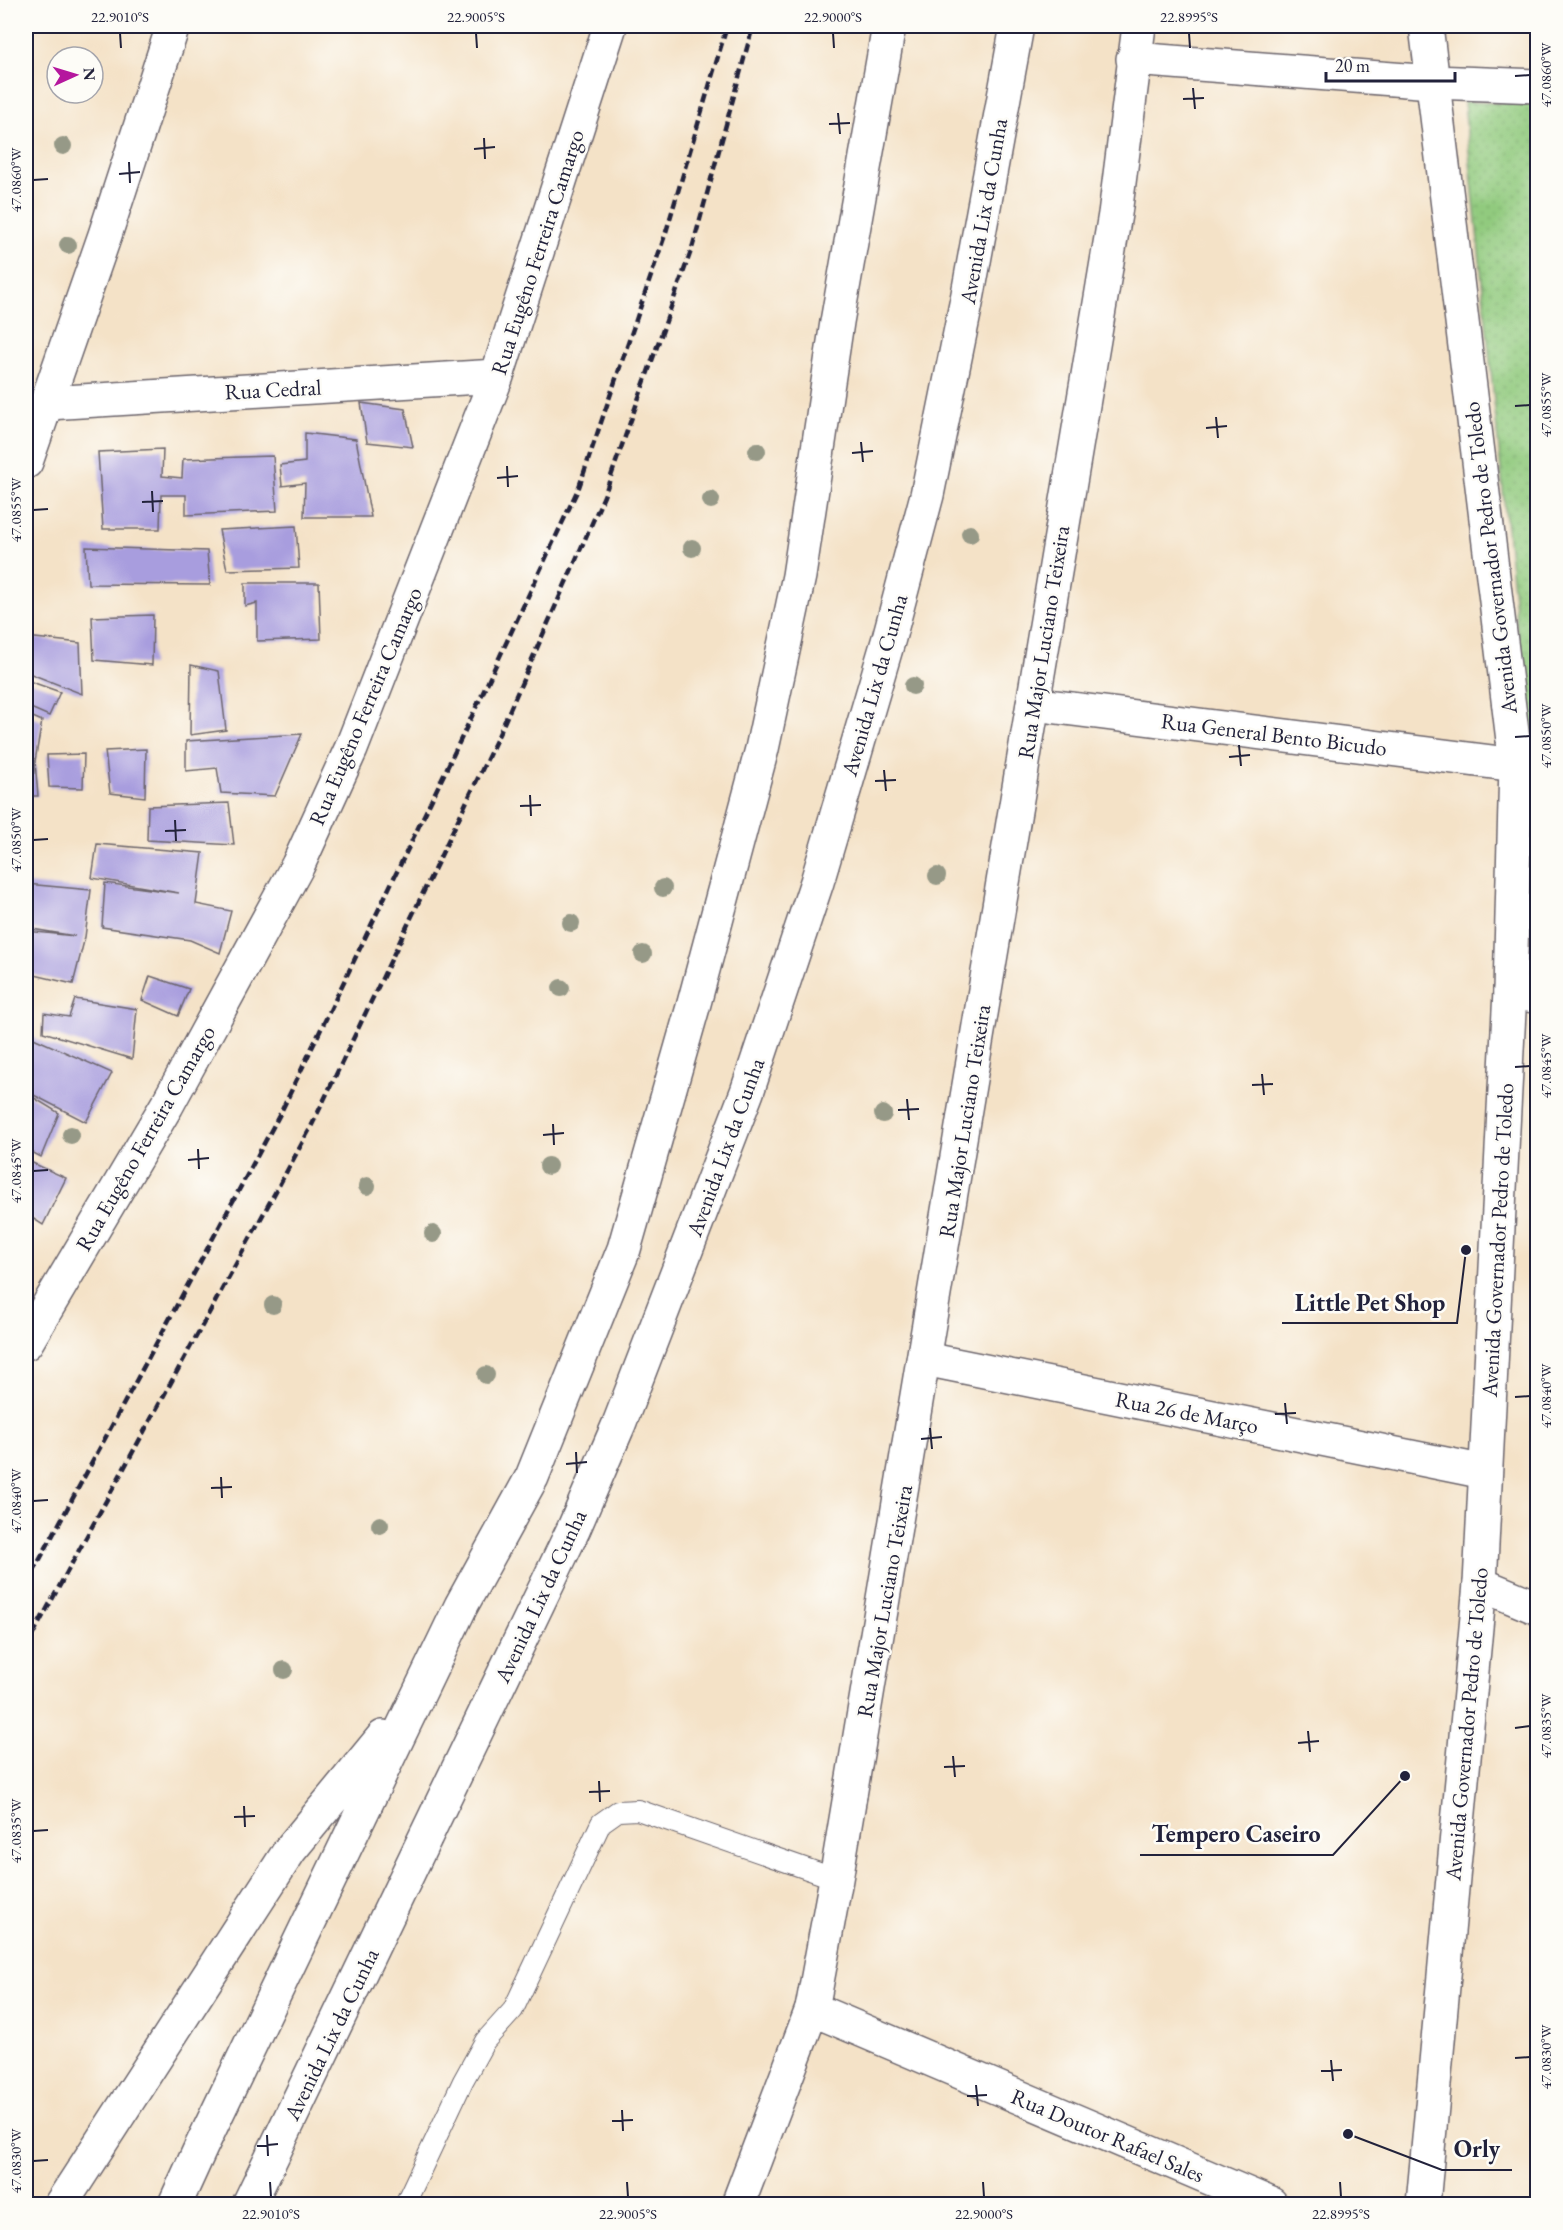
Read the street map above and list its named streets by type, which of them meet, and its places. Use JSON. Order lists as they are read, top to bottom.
{
  "streets": {
    "main road": [
      "Avenida Lix da Cunha",
      "Rua Eugêno Ferreira Camargo",
      "Rua Cedral",
      "Avenida Governador Pedro de Toledo",
      "Rua Major Luciano Teixeira",
      "Rua General Bento Bicudo",
      "Rua 26 de Março",
      "Rua Doutor Rafael Sales"
    ]
  },
  "crossings": [
    ["Rua Eugêno Ferreira Camargo", "Rua Cedral"],
    ["Avenida Governador Pedro de Toledo", "Rua General Bento Bicudo"],
    ["Avenida Governador Pedro de Toledo", "Rua 26 de Março"],
    ["Rua Major Luciano Teixeira", "Rua General Bento Bicudo"],
    ["Rua Major Luciano Teixeira", "Rua 26 de Março"],
    ["Rua Major Luciano Teixeira", "Rua Doutor Rafael Sales"]
  ],
  "places": ["Little Pet Shop", "Tempero Caseiro", "Orly"],
  "scale_bar": "20 m",
  "north": "right",
  "coordinates": [
    "22.9010°S",
    "22.9005°S",
    "22.9000°S",
    "22.8995°S",
    "47.0860°W",
    "47.0855°W",
    "47.0850°W",
    "47.0845°W",
    "47.0840°W",
    "47.0835°W",
    "47.0830°W"
  ]
}
